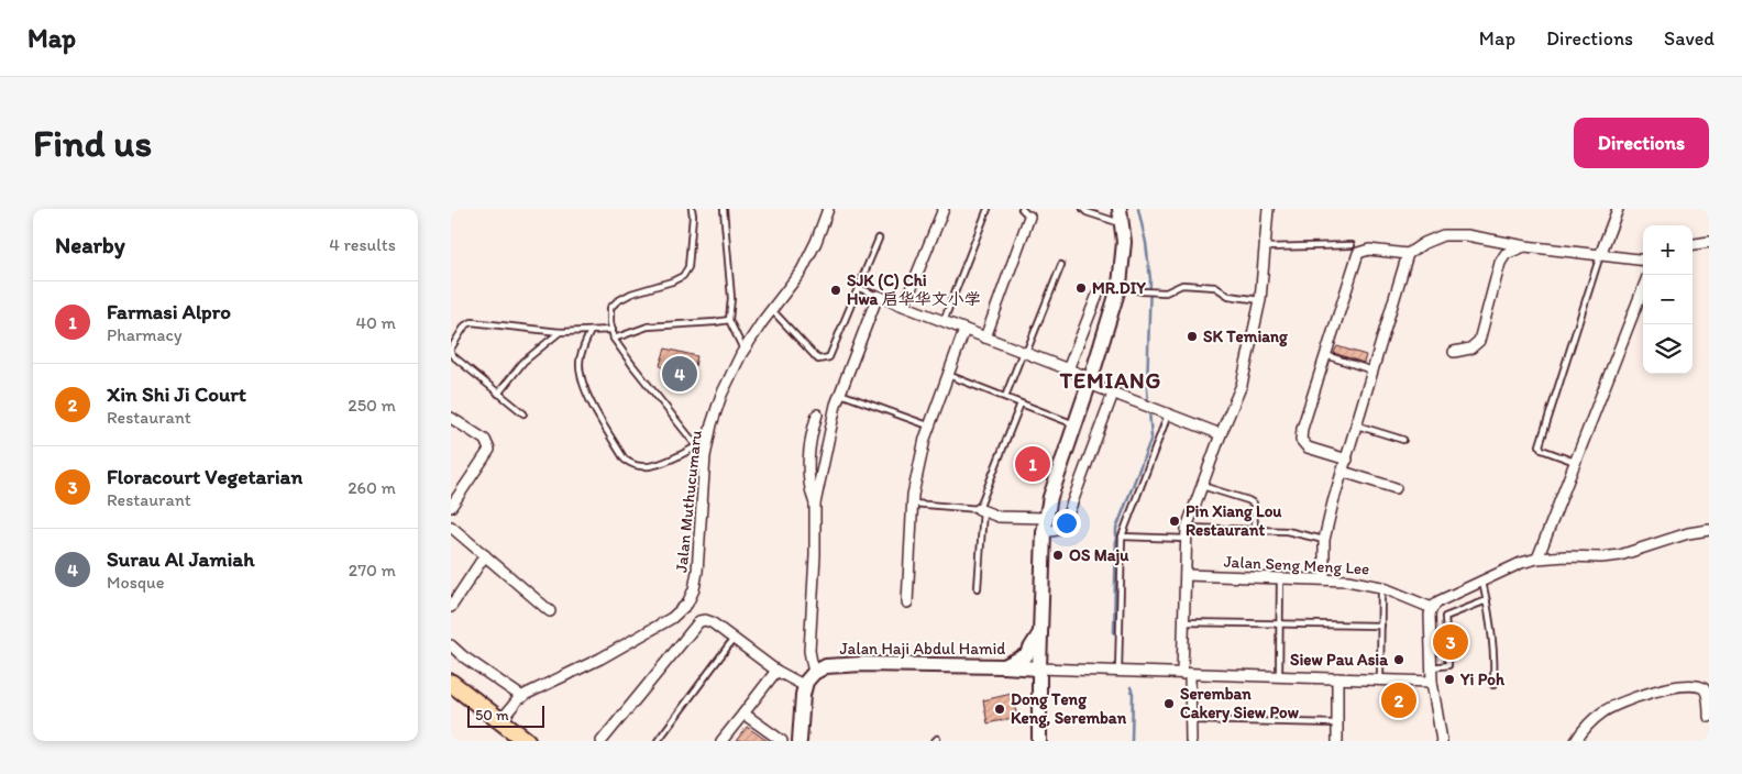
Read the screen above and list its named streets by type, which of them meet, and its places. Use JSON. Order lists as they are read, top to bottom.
{
  "streets": {
    "street": ["Jalan Muthucumaru", "Jalan Seng Meng Lee", "Jalan Haji Abdul Hamid"]
  },
  "districts": ["TEMIANG"],
  "places": [
    "MR.DIY",
    "SJK (C) Chi Hwa 启华华文小学",
    "SK Temiang",
    "Pin Xiang Lou Restaurant",
    "OS Maju",
    "Siew Pau Asia",
    "Yi Poh",
    "Seremban Cakery Siew Pow",
    "Dong Teng Keng, Seremban"
  ],
  "scale_bar": "50 m",
  "page": {
    "header": "Map",
    "nav": ["Map", "Directions", "Saved"],
    "buttons": "Directions",
    "title": "Find us",
    "heading": ["Nearby", "4 results"],
    "map_buttons": ["+", "−"],
    "list": [
      {
        "mark": "1",
        "name": "Farmasi Alpro",
        "note": "Pharmacy",
        "value": "40 m"
      },
      {
        "mark": "2",
        "name": "Xin Shi Ji Court",
        "note": "Restaurant",
        "value": "250 m"
      },
      {
        "mark": "3",
        "name": "Floracourt Vegetarian",
        "note": "Restaurant",
        "value": "260 m"
      },
      {
        "mark": "4",
        "name": "Surau Al Jamiah",
        "note": "Mosque",
        "value": "270 m"
      }
    ],
    "pins": [
      "4",
      "1",
      "3",
      "2"
    ],
    "scale": "50 m"
  }
}
